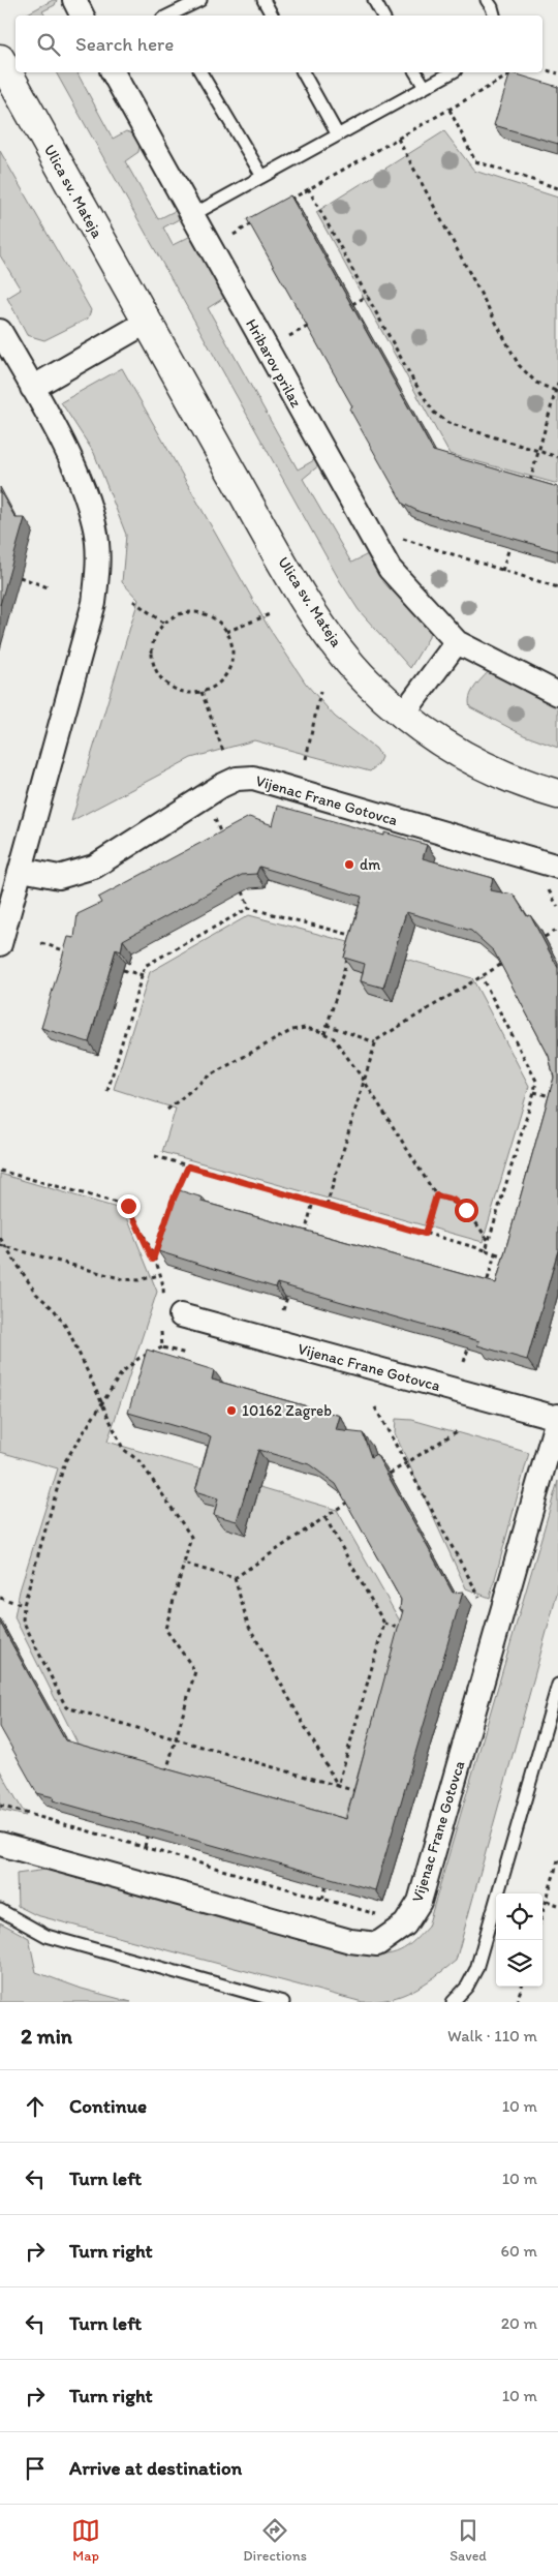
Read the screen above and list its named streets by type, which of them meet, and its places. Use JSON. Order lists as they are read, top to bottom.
{
  "streets": {
    "street": ["Ulica sv. Mateja", "Hribarov prilaz", "Vijenac Frane Gotovca"]
  },
  "places": ["dm", "10162 Zagreb"],
  "page": {
    "search": "Search here",
    "heading": ["2 min", "Walk · 110 m"],
    "list": [
      ["Continue", "10 m"],
      ["Turn left", "10 m"],
      ["Turn right", "60 m"],
      ["Turn left", "20 m"],
      ["Turn right", "10 m"],
      "Arrive at destination"
    ],
    "nav": ["Map", "Directions", "Saved"]
  }
}
